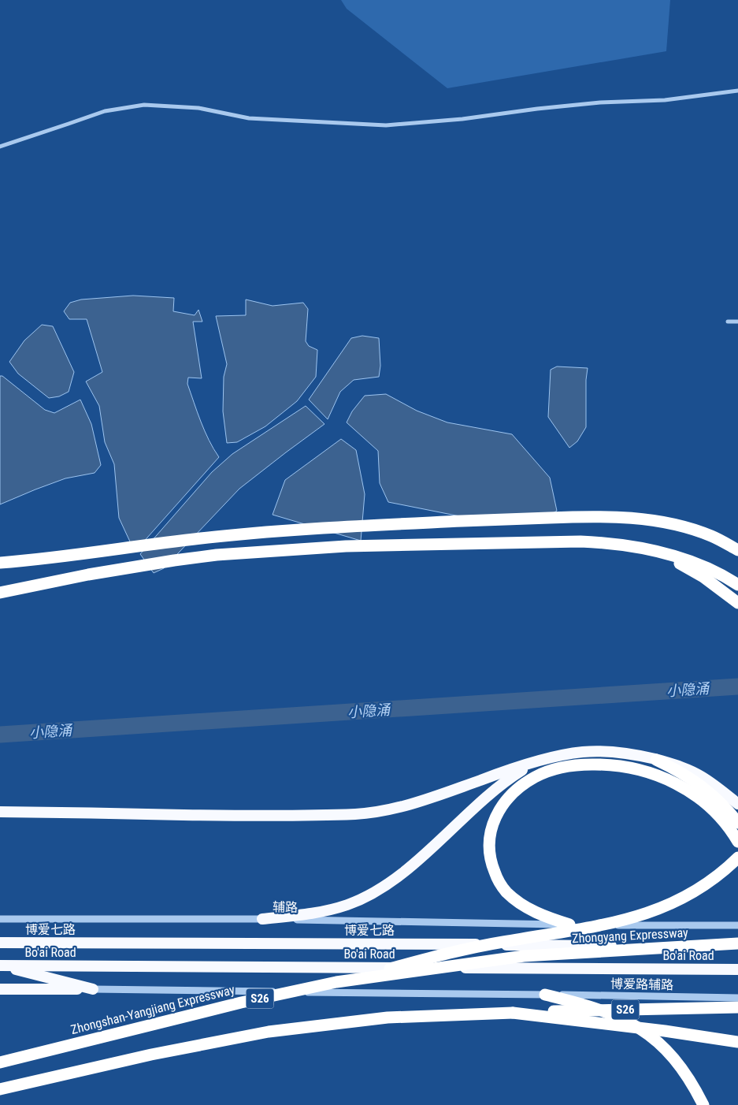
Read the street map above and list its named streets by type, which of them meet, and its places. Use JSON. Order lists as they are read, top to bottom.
{
  "streets": {
    "highway": [
      "博爱七路",
      "Bo'ai Road",
      "S26",
      "Zhongshan-Yangjiang Expressway"
    ],
    "street": ["辅路", "博爱路辅路"]
  },
  "water": ["小隐涌"]
}
